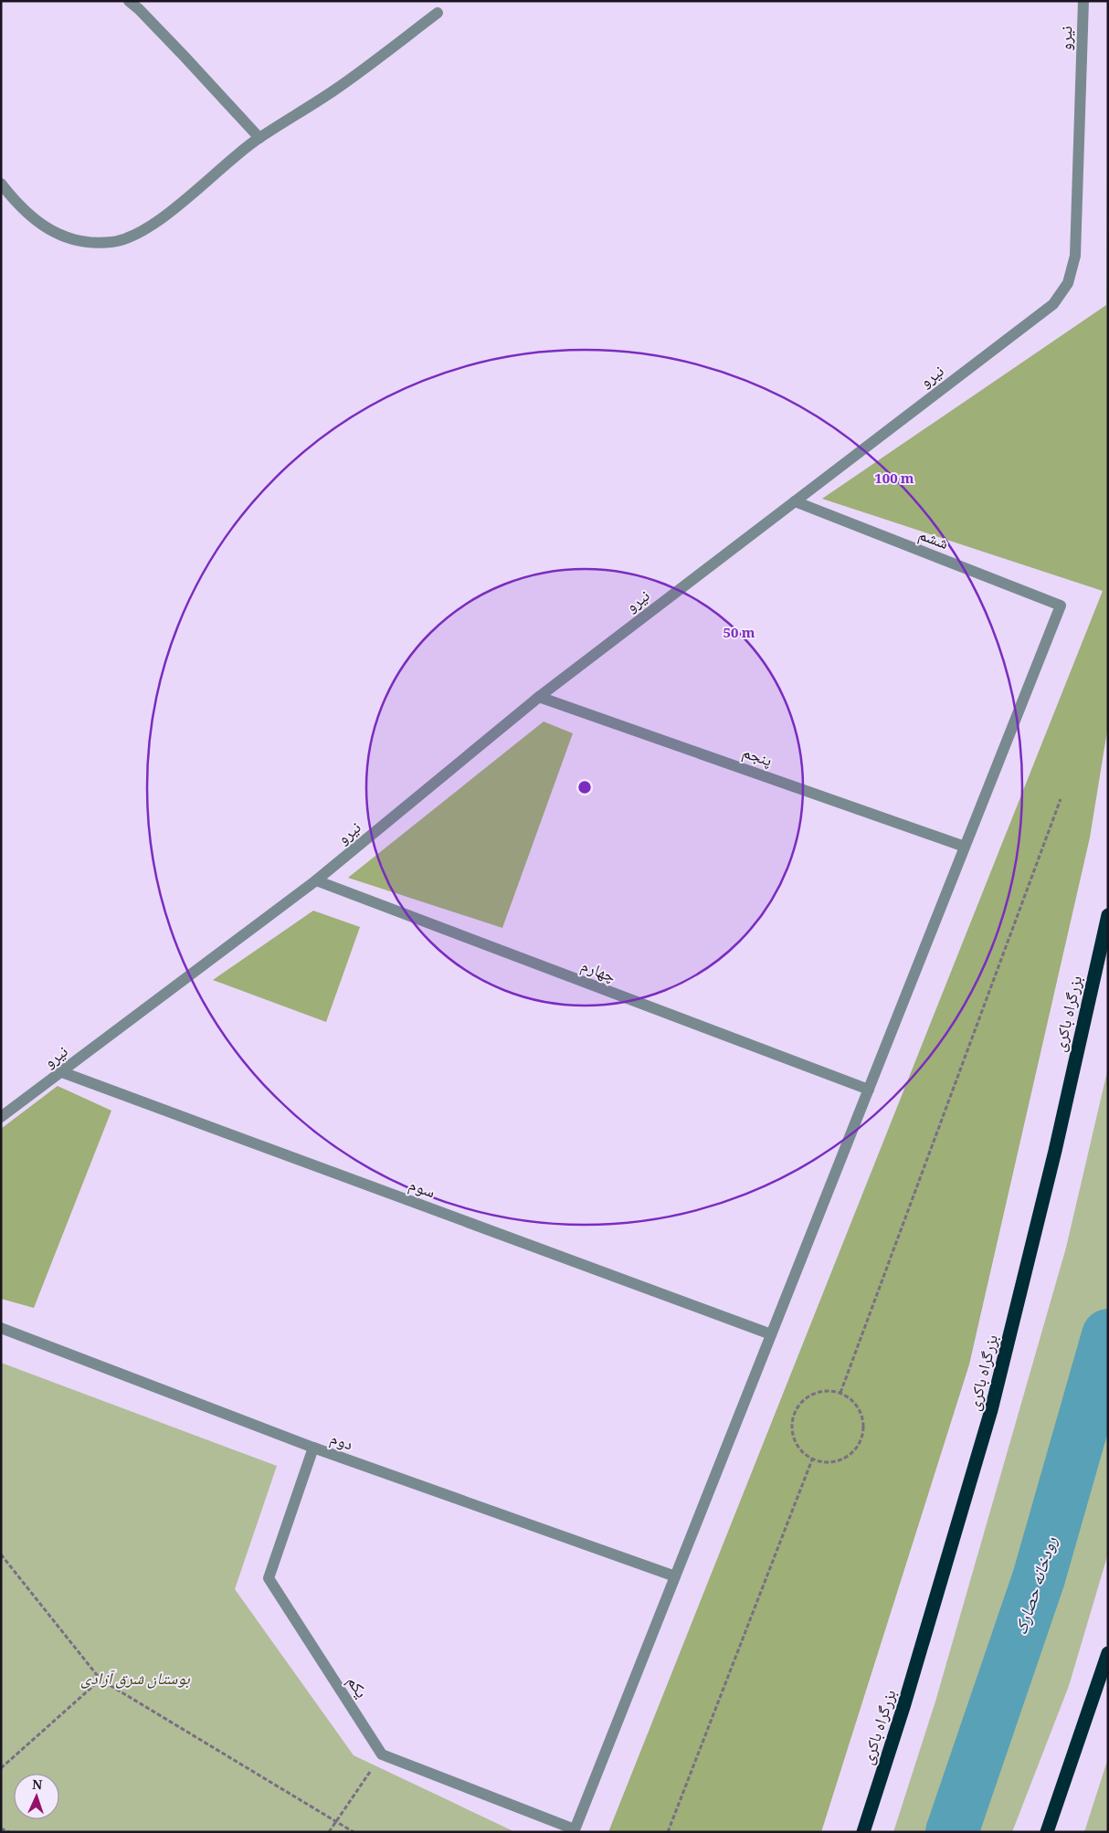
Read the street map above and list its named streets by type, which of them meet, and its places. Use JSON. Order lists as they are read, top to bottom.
{
  "streets": {
    "highway": ["بزرگراه باکری"],
    "street": [
      "نیرو",
      "ششم",
      "پنجم",
      "چهارم",
      "سوم",
      "دوم",
      "یکم"
    ]
  },
  "crossings": [
    ["نیرو", "ششم"],
    ["نیرو", "پنجم"],
    ["نیرو", "چهارم"],
    ["نیرو", "سوم"],
    ["ششم", "پنجم"],
    ["دوم", "یکم"]
  ],
  "water": ["رودخانه حصارک"],
  "parks": ["بوستان شرق آزادی"],
  "north": "top",
  "rings": ["100 m", "50 m"]
}
